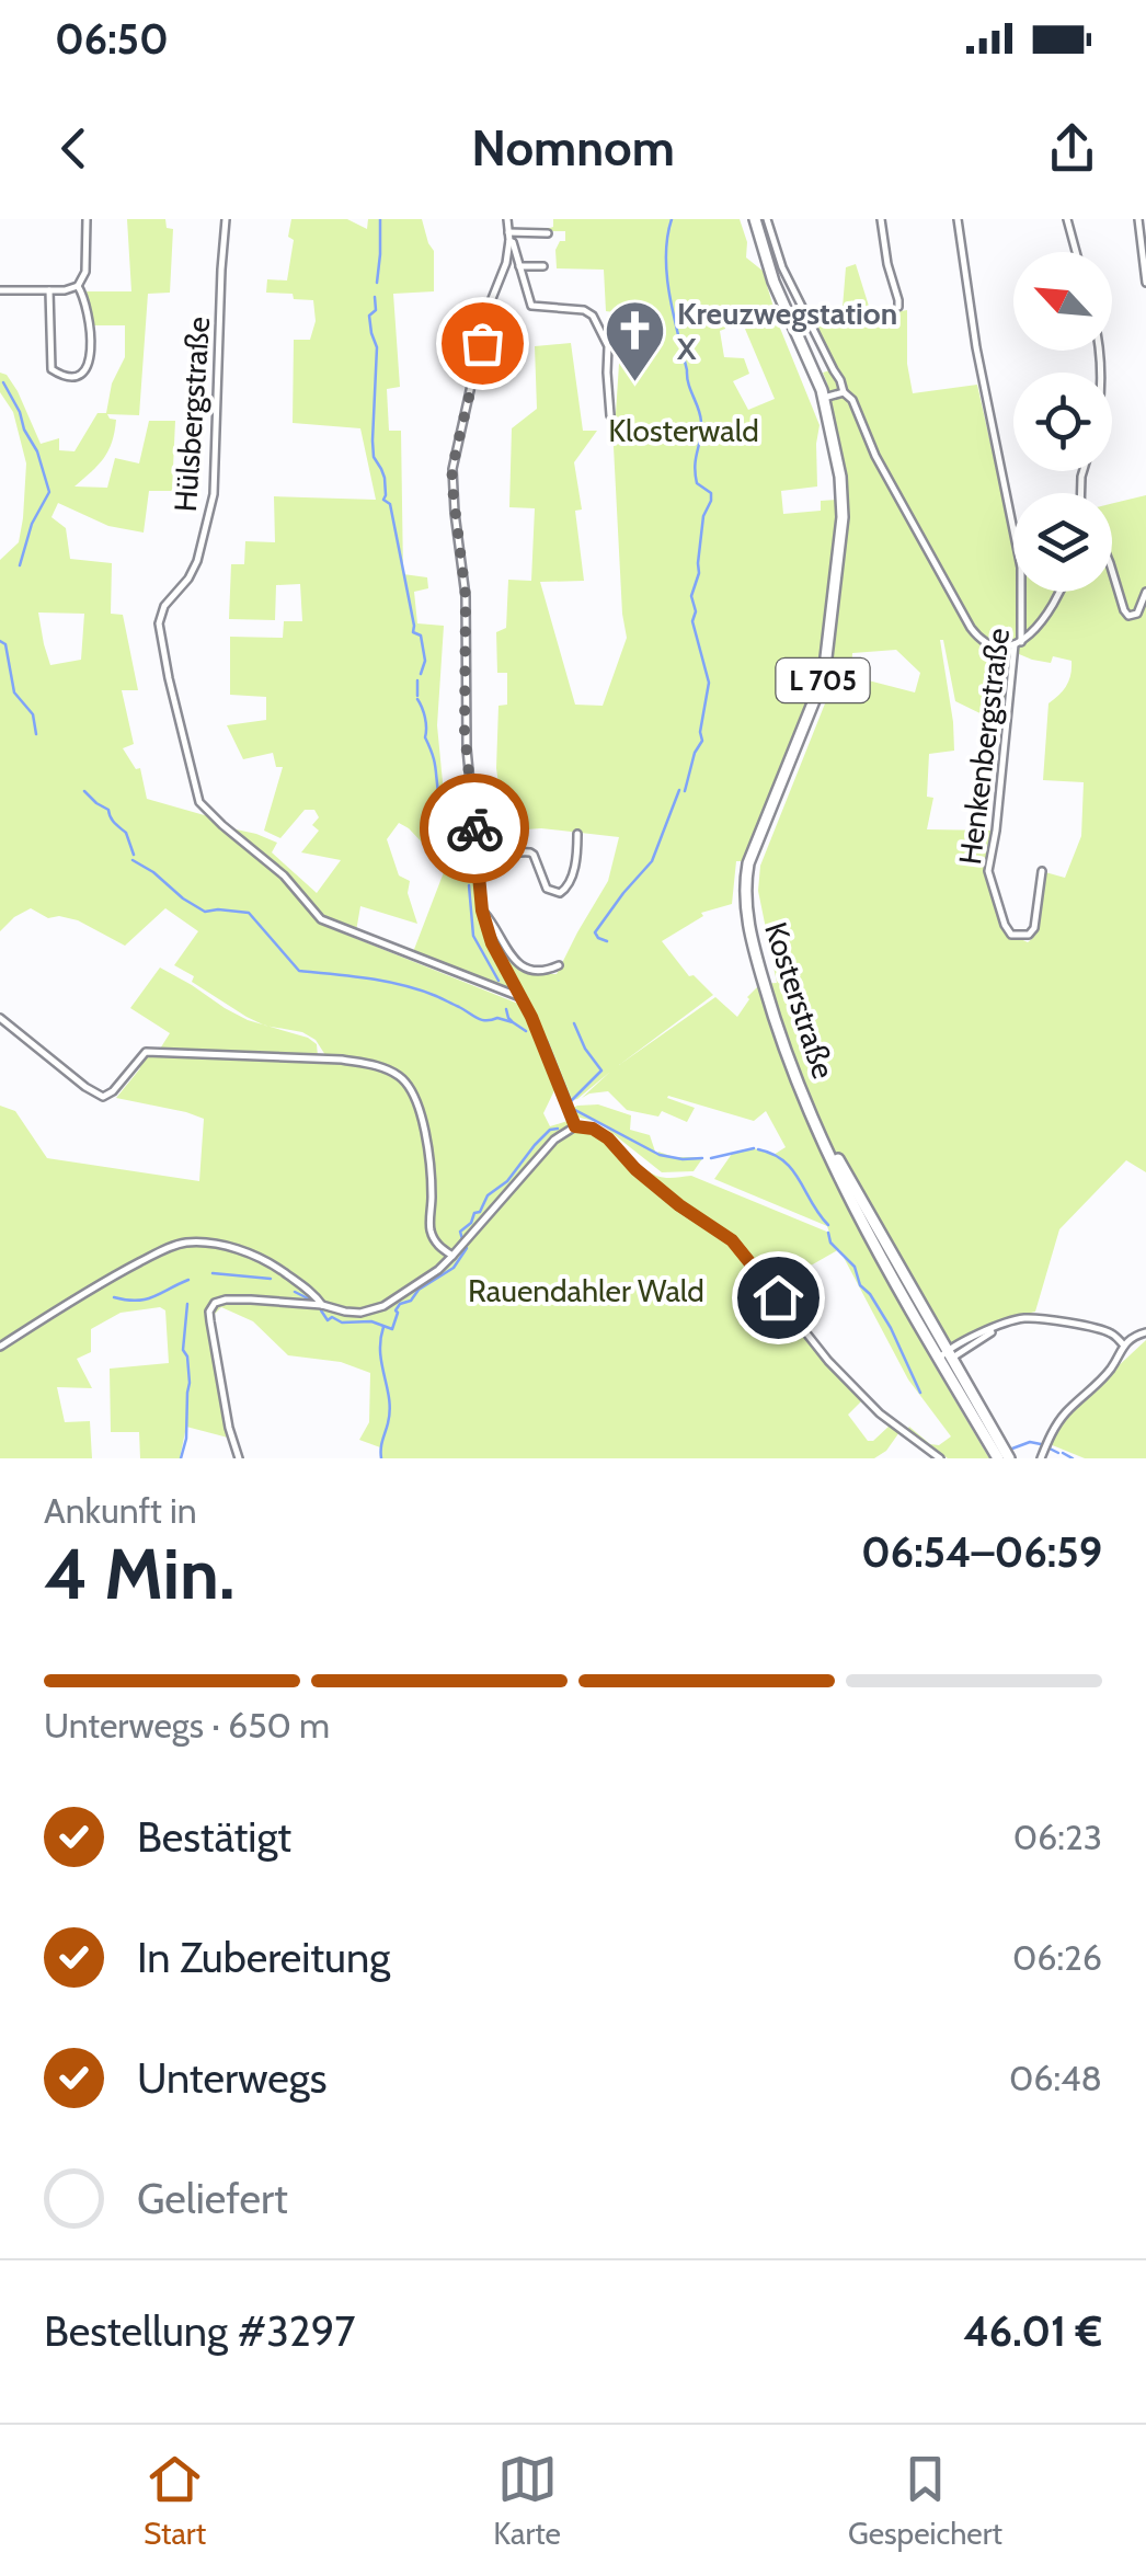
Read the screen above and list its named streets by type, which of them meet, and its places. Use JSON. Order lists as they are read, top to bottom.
{
  "streets": {
    "main road": ["L 705", "Kosterstraße"],
    "street": ["Hülsbergstraße", "Henkenbergstraße"]
  },
  "parks": ["Klosterwald", "Rauendahler Wald"],
  "places": {
    "church": ["Kreuzwegstation X"]
  },
  "north": "top left",
  "page": {
    "status": "06:50",
    "header": "Nomnom",
    "heading": ["4 Min.", "Ankunft in", "06:54–06:59"],
    "panel": ["Bestellung #3297", "46.01 €"],
    "bar": "Unterwegs · 650 m",
    "list": [
      ["Bestätigt", "06:23"],
      ["In Zubereitung", "06:26"],
      ["Unterwegs", "06:48"],
      "Geliefert"
    ],
    "tabs": ["Start", "Karte", "Gespeichert"]
  }
}
